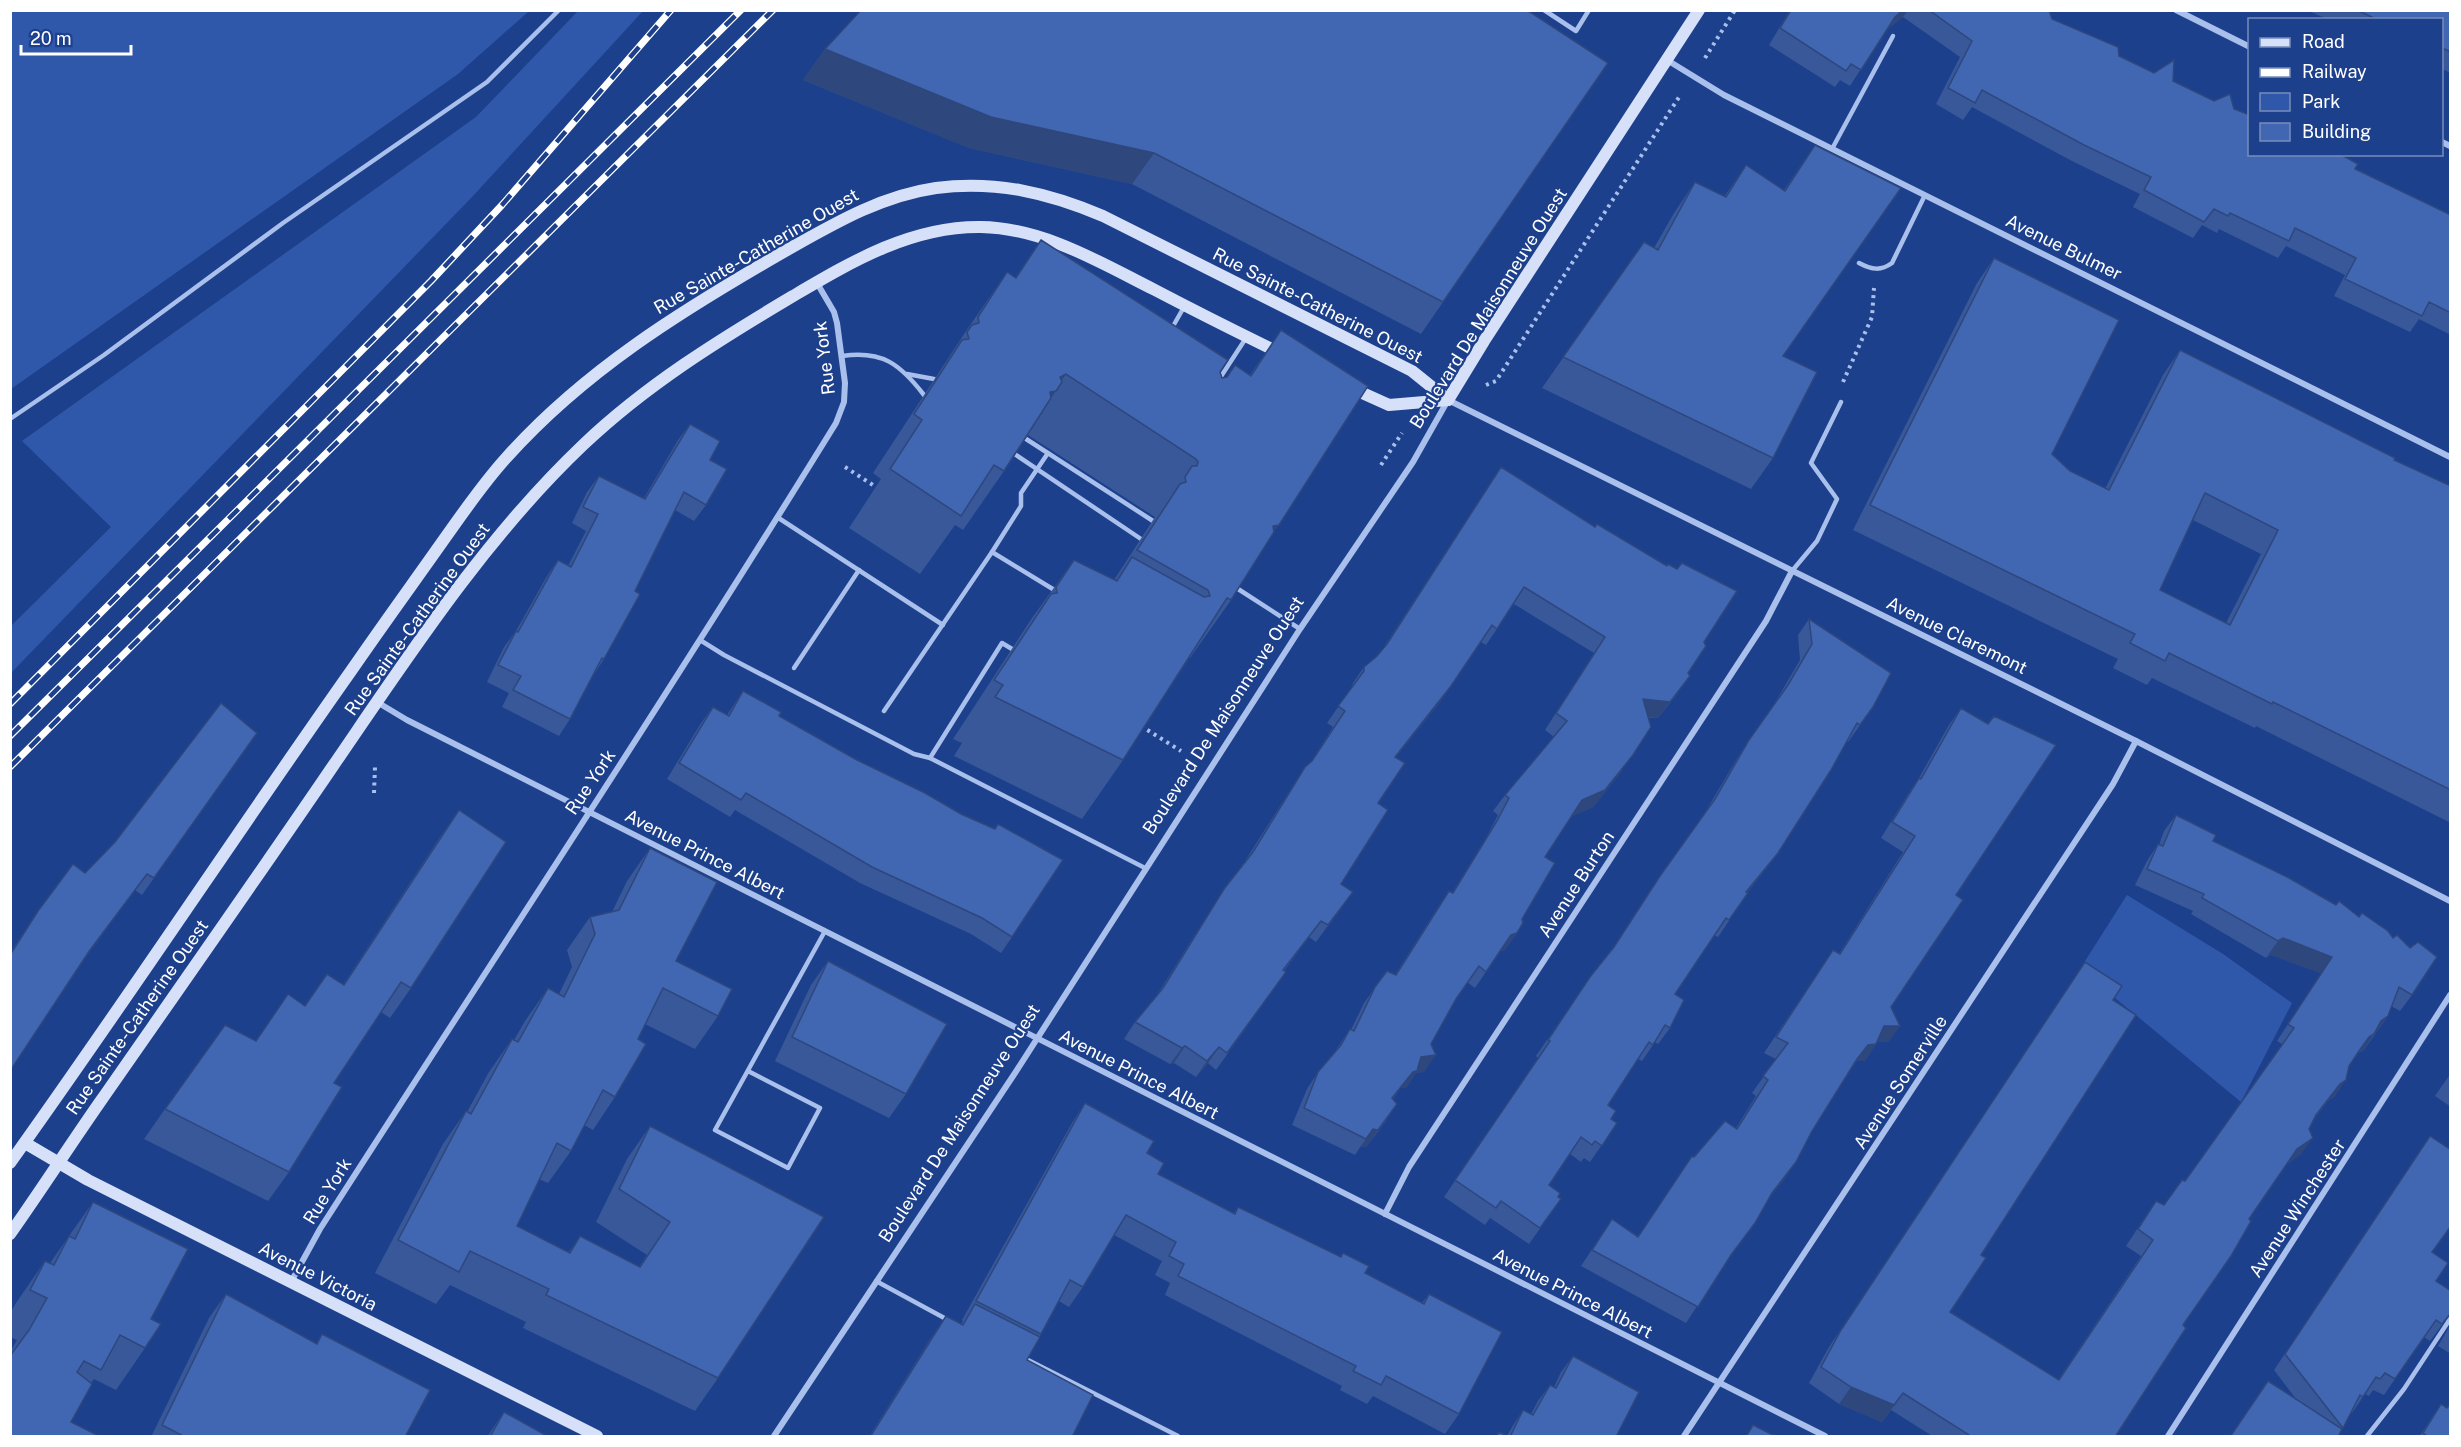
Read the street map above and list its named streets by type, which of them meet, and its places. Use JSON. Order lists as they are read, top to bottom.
{
  "streets": {
    "main road": ["Rue Sainte-Catherine Ouest", "Boulevard De Maisonneuve Ouest", "Avenue Victoria"],
    "street": [
      "Avenue Bulmer",
      "Rue York",
      "Avenue Claremont",
      "Avenue Prince Albert",
      "Avenue Burton",
      "Avenue Somerville",
      "Avenue Winchester"
    ]
  },
  "crossings": [
    ["Avenue Bulmer", "Boulevard De Maisonneuve Ouest"],
    ["Rue Sainte-Catherine Ouest", "Boulevard De Maisonneuve Ouest"],
    ["Rue Sainte-Catherine Ouest", "Rue York"],
    ["Rue Sainte-Catherine Ouest", "Avenue Claremont"],
    ["Rue Sainte-Catherine Ouest", "Avenue Prince Albert"],
    ["Rue Sainte-Catherine Ouest", "Avenue Victoria"],
    ["Boulevard De Maisonneuve Ouest", "Avenue Claremont"],
    ["Boulevard De Maisonneuve Ouest", "Avenue Prince Albert"],
    ["Rue York", "Avenue Prince Albert"],
    ["Rue York", "Avenue Victoria"],
    ["Avenue Claremont", "Avenue Burton"],
    ["Avenue Claremont", "Avenue Somerville"],
    ["Avenue Prince Albert", "Avenue Burton"],
    ["Avenue Prince Albert", "Avenue Somerville"]
  ],
  "legend": [
    "Road",
    "Railway",
    "Park",
    "Building"
  ],
  "scale_bar": "20 m"
}
